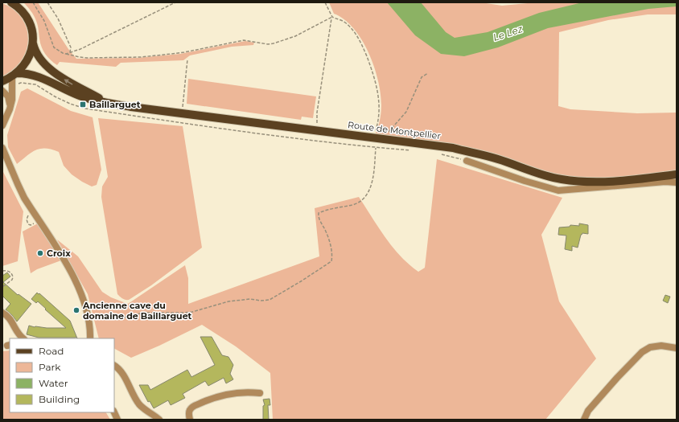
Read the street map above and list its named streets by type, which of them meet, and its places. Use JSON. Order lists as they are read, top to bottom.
{
  "streets": {
    "main road": ["Route de Montpellier"]
  },
  "water": ["Le Lez"],
  "places": {
    "transit": ["Baillarguet"],
    "other": ["Croix", "Ancienne cave du domaine de Baillarguet"]
  },
  "legend": [
    "Road",
    "Park",
    "Water",
    "Building"
  ]
}
